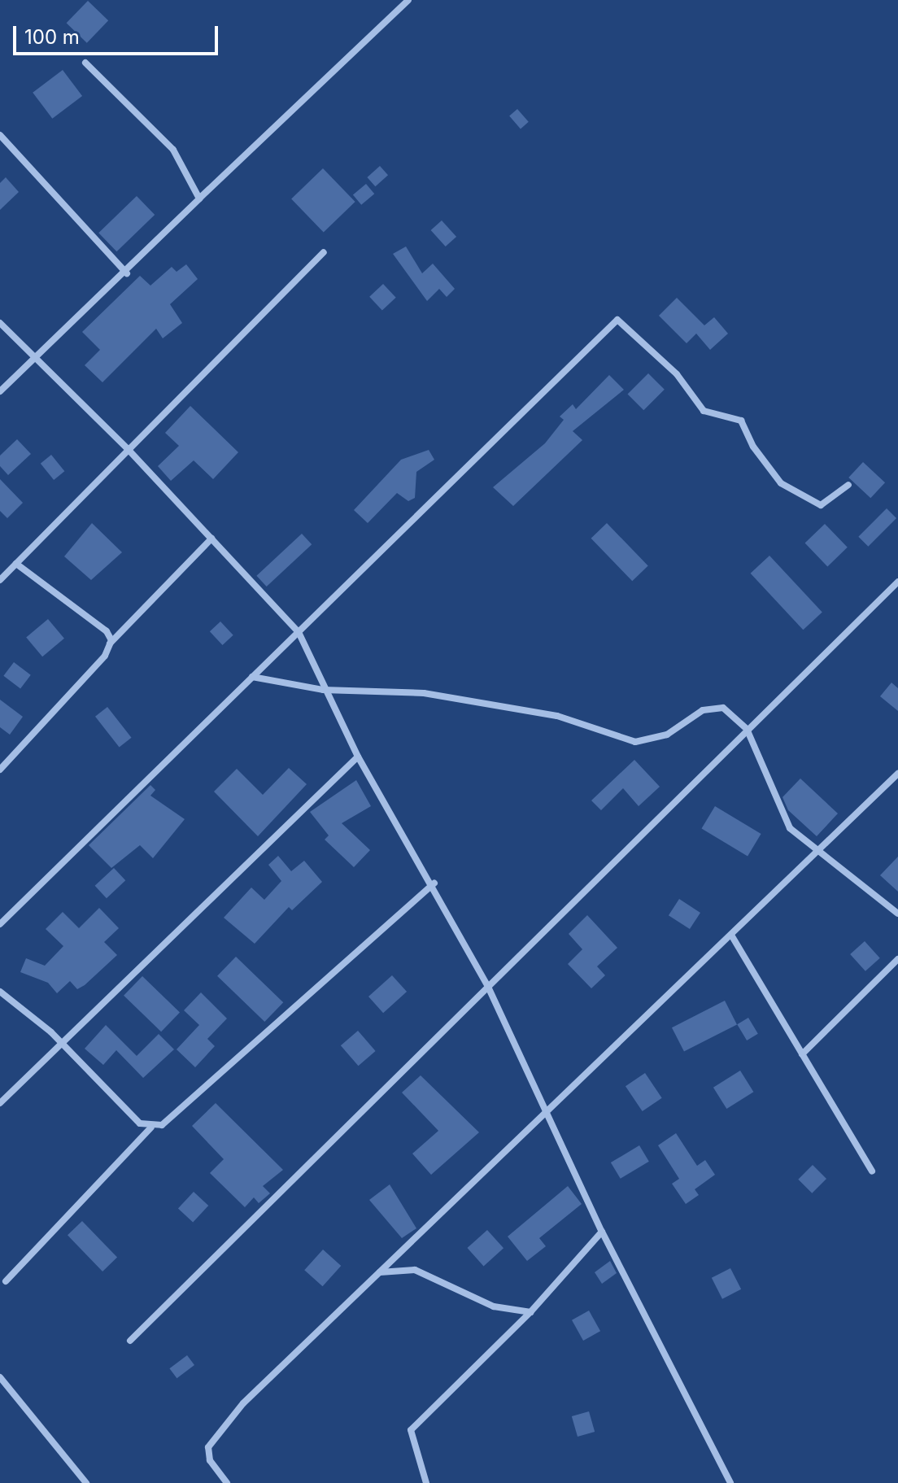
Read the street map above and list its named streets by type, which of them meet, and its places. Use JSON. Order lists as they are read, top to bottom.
{
  "scale_bar": "100 m"
}
